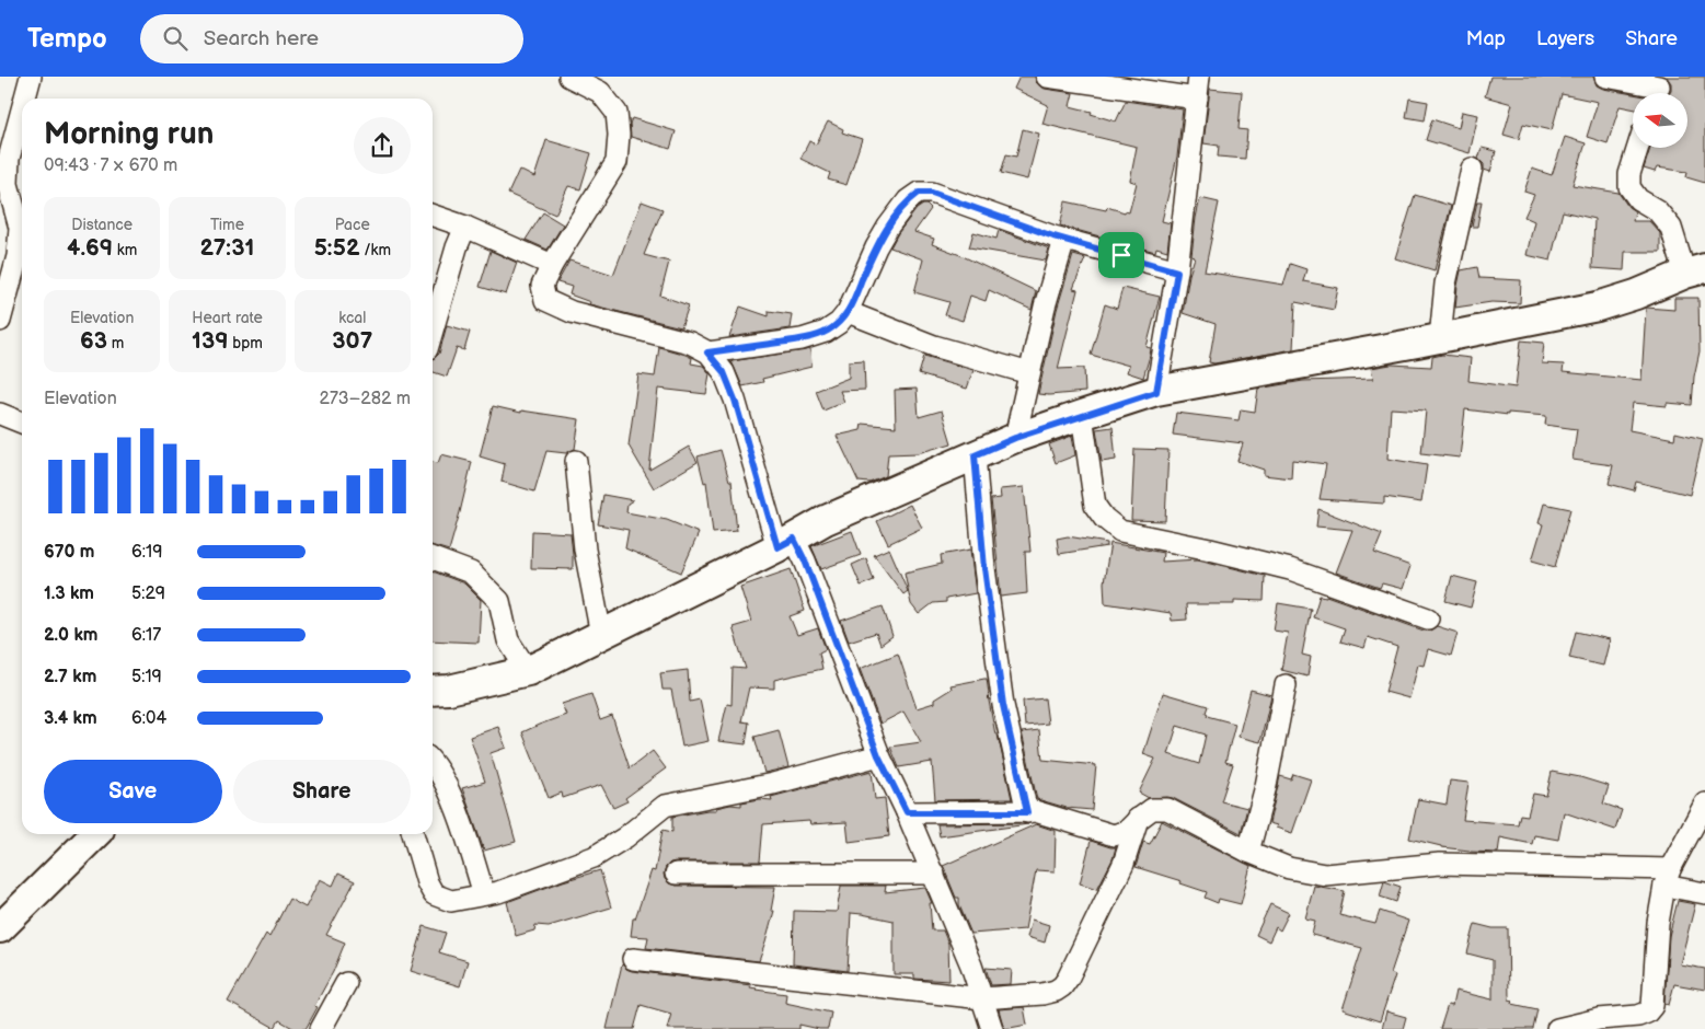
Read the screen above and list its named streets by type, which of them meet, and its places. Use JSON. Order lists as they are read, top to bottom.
{
  "north": "left",
  "page": {
    "header": "Tempo",
    "search": "Search here",
    "nav": ["Map", "Layers", "Share"],
    "heading": ["Morning run", "09:43 · 7 × 670 m"],
    "stats": [
      ["Distance", "4.69 km"],
      ["Time", "27:31"],
      ["Pace", "5:52 /km"],
      ["Elevation", "63 m"],
      ["Heart rate", "139 bpm"],
      ["kcal", "307"]
    ],
    "chart": ["Elevation", "273–282 m"],
    "list": [
      {
        "name": "670 m",
        "note": "6:19"
      },
      {
        "name": "1.3 km",
        "note": "5:29"
      },
      {
        "name": "2.0 km",
        "note": "6:17"
      },
      {
        "name": "2.7 km",
        "note": "5:19"
      },
      {
        "name": "3.4 km",
        "note": "6:04"
      }
    ],
    "buttons": ["Save", "Share"]
  }
}
